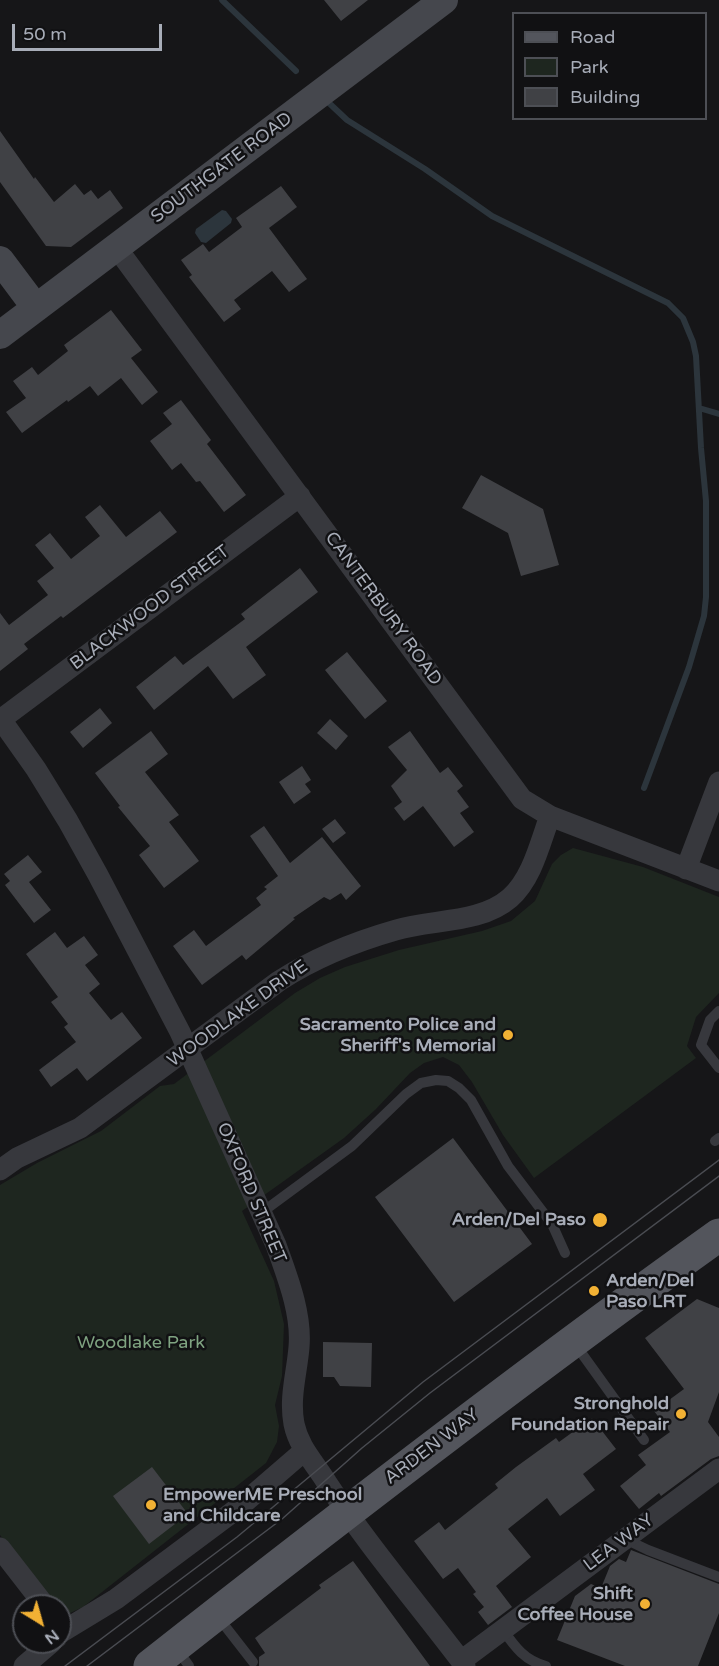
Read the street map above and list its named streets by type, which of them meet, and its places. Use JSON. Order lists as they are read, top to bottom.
{
  "streets": {
    "main road": ["ARDEN WAY"],
    "street": [
      "SOUTHGATE ROAD",
      "BLACKWOOD STREET",
      "CANTERBURY ROAD",
      "WOODLAKE DRIVE",
      "OXFORD STREET",
      "LEA WAY"
    ]
  },
  "crossings": [
    ["SOUTHGATE ROAD", "CANTERBURY ROAD"],
    ["BLACKWOOD STREET", "CANTERBURY ROAD"],
    ["BLACKWOOD STREET", "OXFORD STREET"],
    ["CANTERBURY ROAD", "WOODLAKE DRIVE"],
    ["WOODLAKE DRIVE", "OXFORD STREET"],
    ["OXFORD STREET", "ARDEN WAY"],
    ["OXFORD STREET", "LEA WAY"]
  ],
  "parks": ["Woodlake Park"],
  "places": [
    "Sacramento Police and Sheriff's Memorial",
    "Arden/Del Paso",
    "Arden/Del Paso LRT",
    "Stronghold Foundation Repair",
    "EmpowerME Preschool and Childcare",
    "Shift Coffee House"
  ],
  "legend": ["Road", "Park", "Building"],
  "scale_bar": "50 m",
  "north": "bottom right"
}
